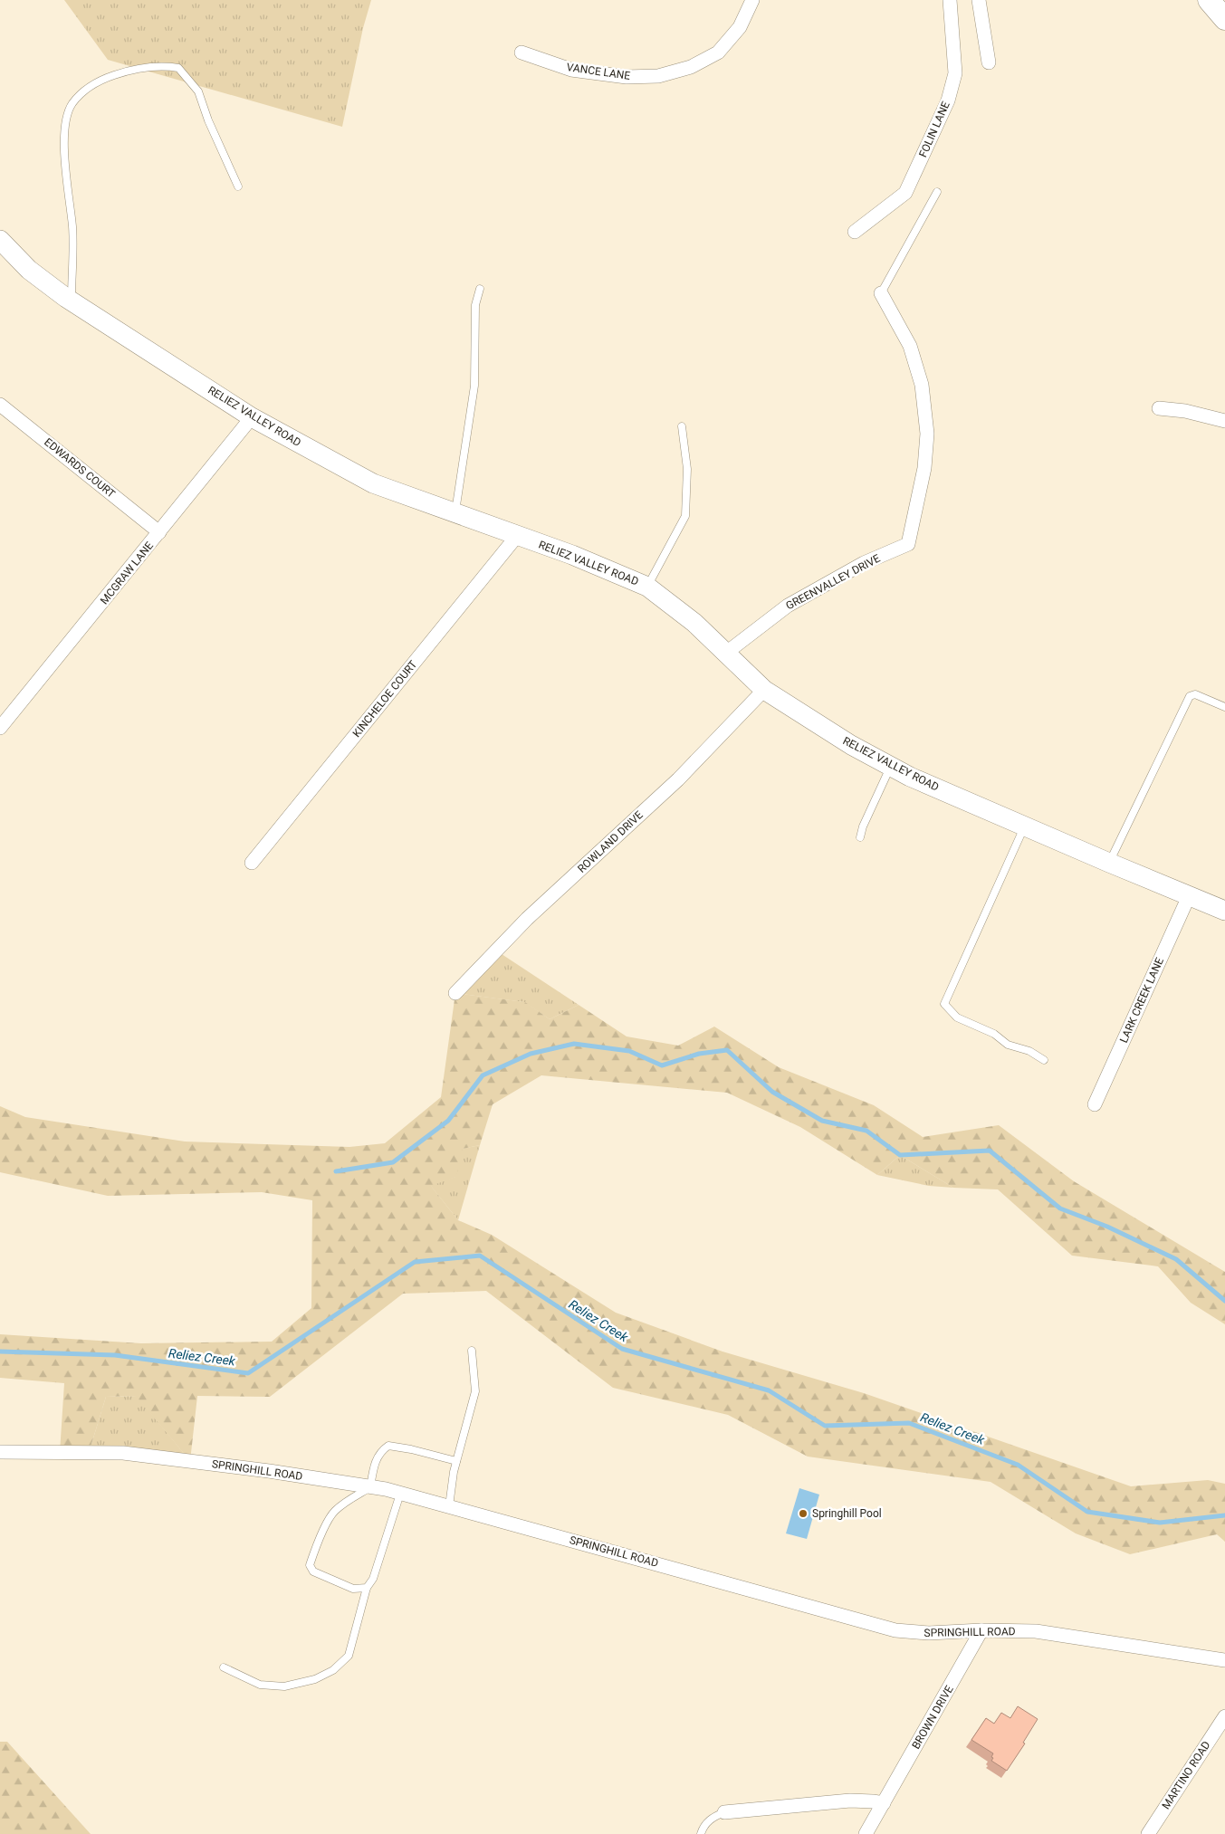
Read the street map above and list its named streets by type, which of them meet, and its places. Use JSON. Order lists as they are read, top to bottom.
{
  "streets": {
    "main road": ["RELIEZ VALLEY ROAD"],
    "street": [
      "VANCE LANE",
      "FOLIN LANE",
      "EDWARDS COURT",
      "MCGRAW LANE",
      "GREENVALLEY DRIVE",
      "KINCHELOE COURT",
      "ROWLAND DRIVE",
      "LARK CREEK LANE",
      "SPRINGHILL ROAD",
      "BROWN DRIVE",
      "MARTINO ROAD"
    ]
  },
  "crossings": [
    ["RELIEZ VALLEY ROAD", "MCGRAW LANE"],
    ["RELIEZ VALLEY ROAD", "GREENVALLEY DRIVE"],
    ["RELIEZ VALLEY ROAD", "KINCHELOE COURT"],
    ["RELIEZ VALLEY ROAD", "ROWLAND DRIVE"],
    ["RELIEZ VALLEY ROAD", "LARK CREEK LANE"],
    ["EDWARDS COURT", "MCGRAW LANE"],
    ["SPRINGHILL ROAD", "BROWN DRIVE"]
  ],
  "water": ["Reliez Creek"],
  "places": ["Springhill Pool"]
}
